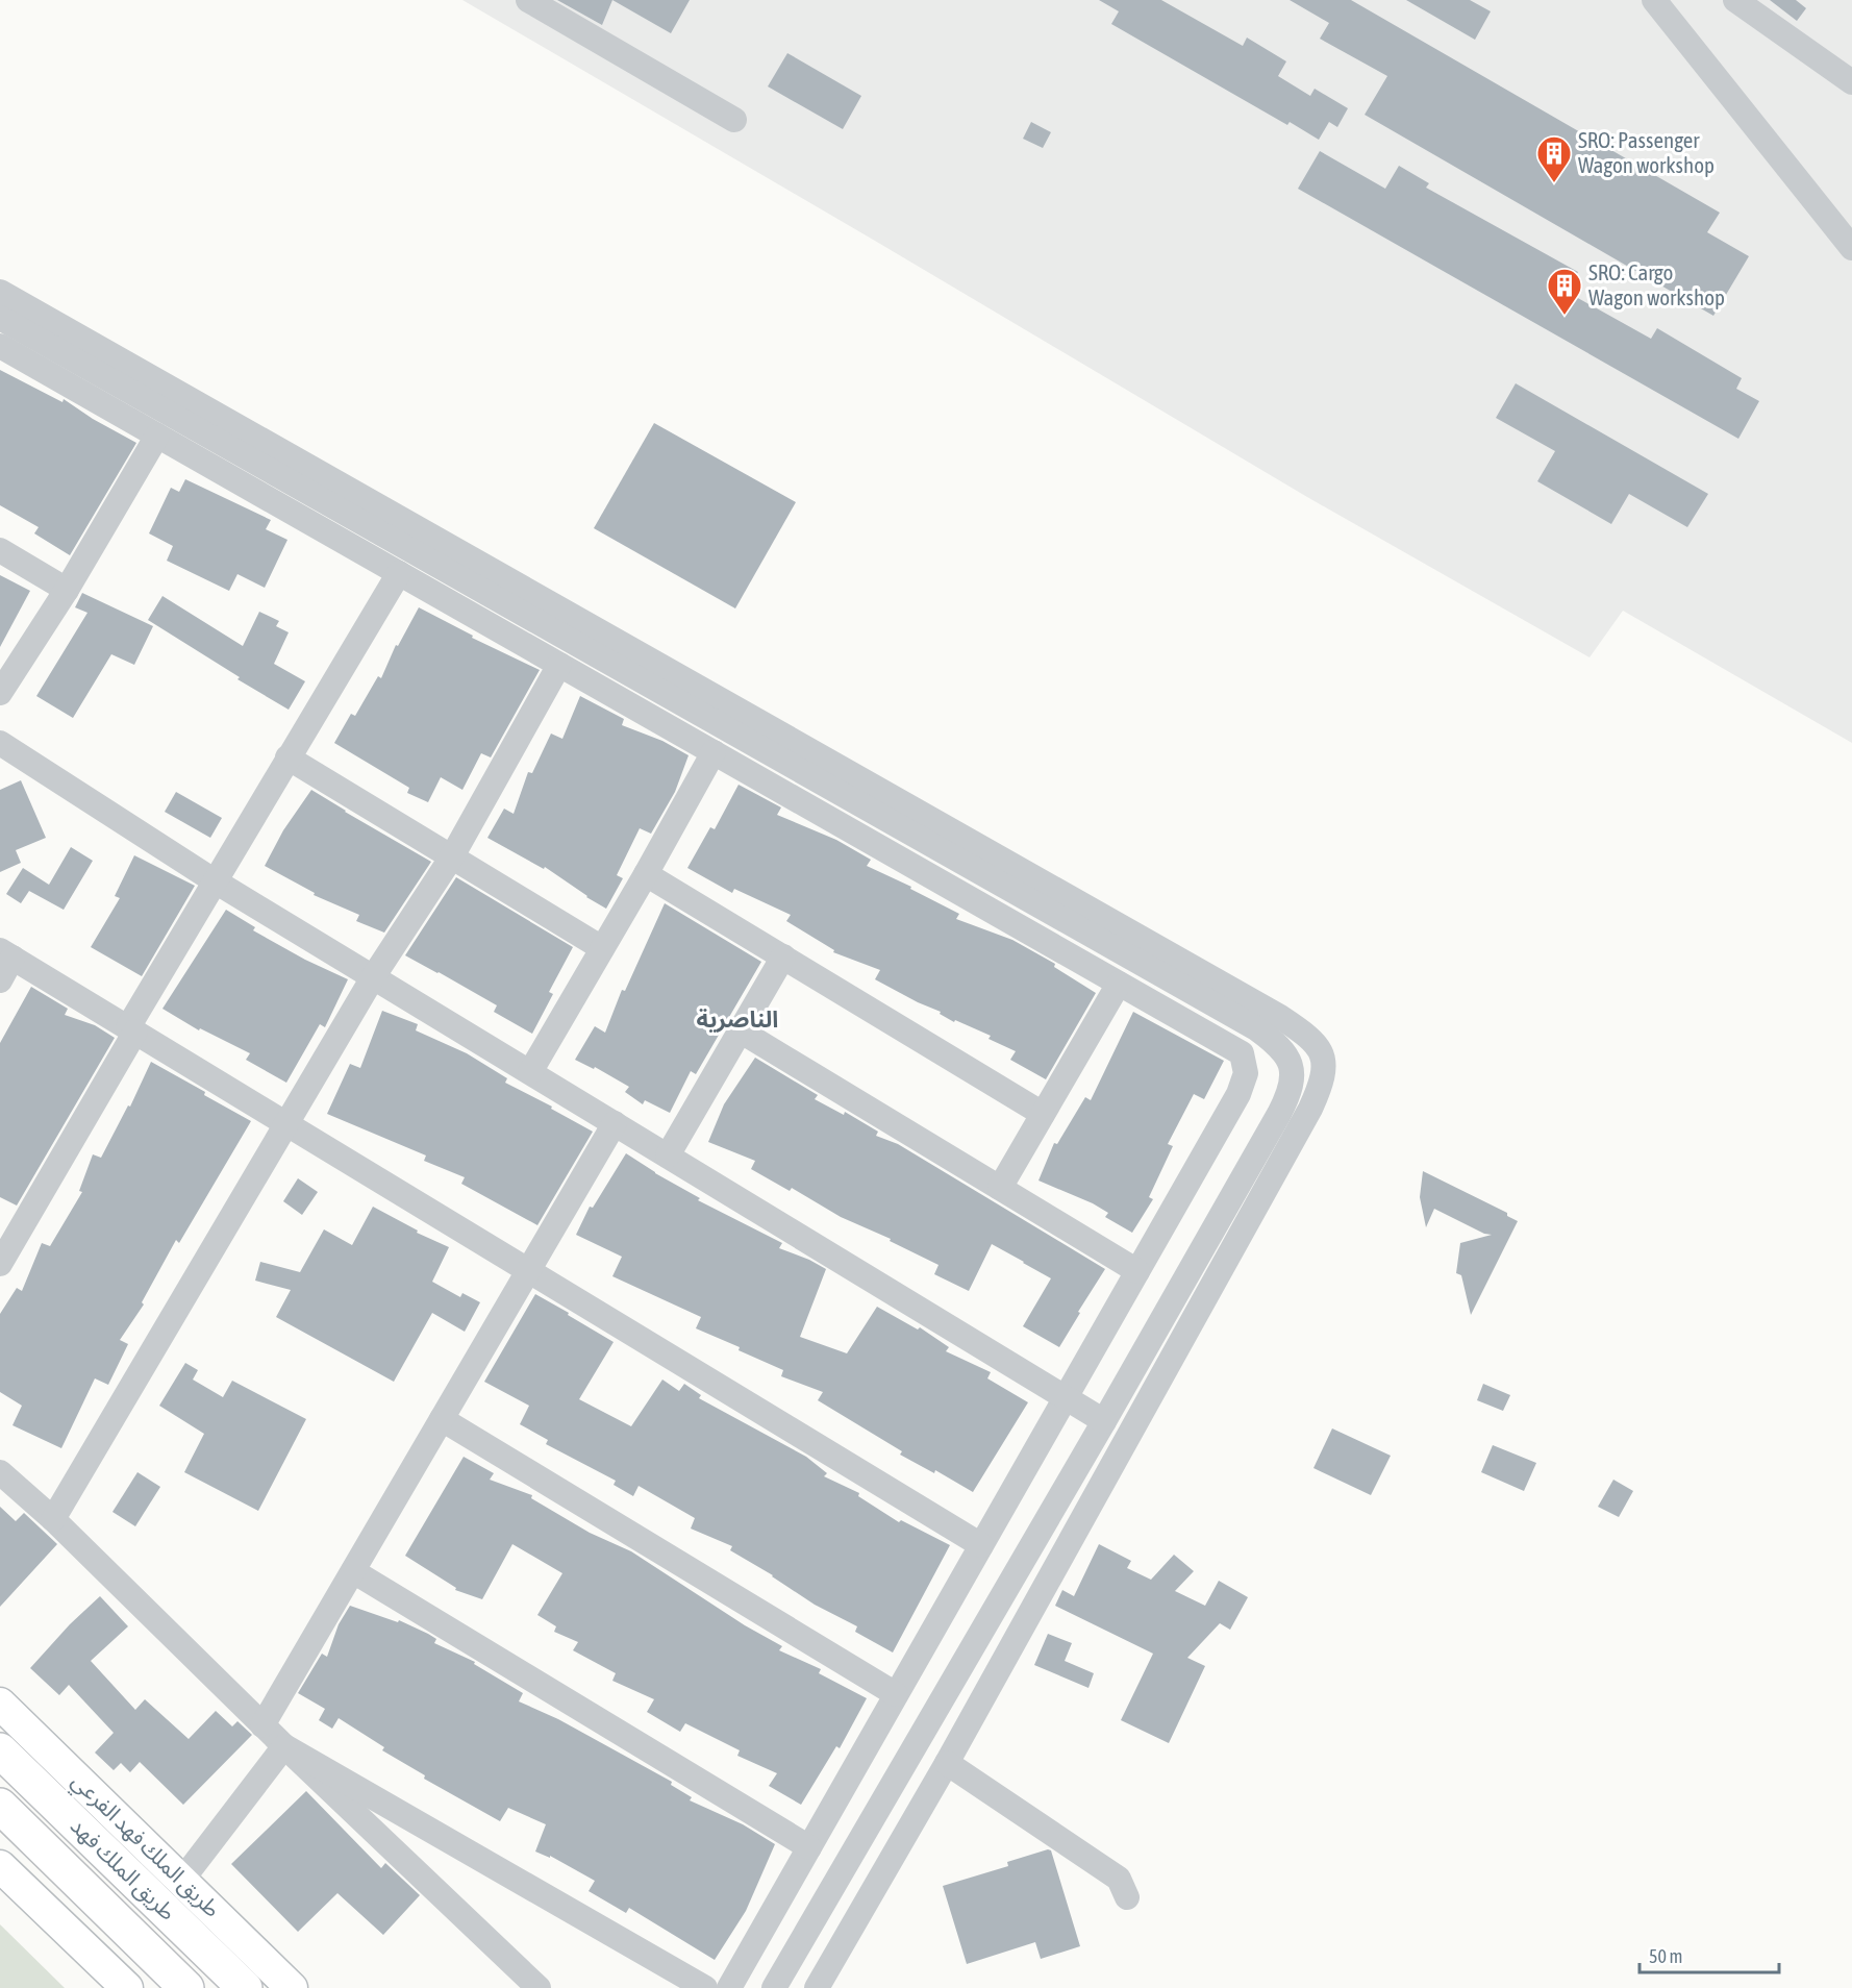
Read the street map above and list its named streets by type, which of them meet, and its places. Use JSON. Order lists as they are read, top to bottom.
{
  "streets": {
    "highway": ["طريق الملك فهد"],
    "main road": ["طريق الملك فهد الفرعي"]
  },
  "districts": ["الناصرية"],
  "places": {
    "building": ["SRO: Passenger Wagon workshop", "SRO: Cargo Wagon workshop"]
  },
  "scale_bar": "50 m"
}
